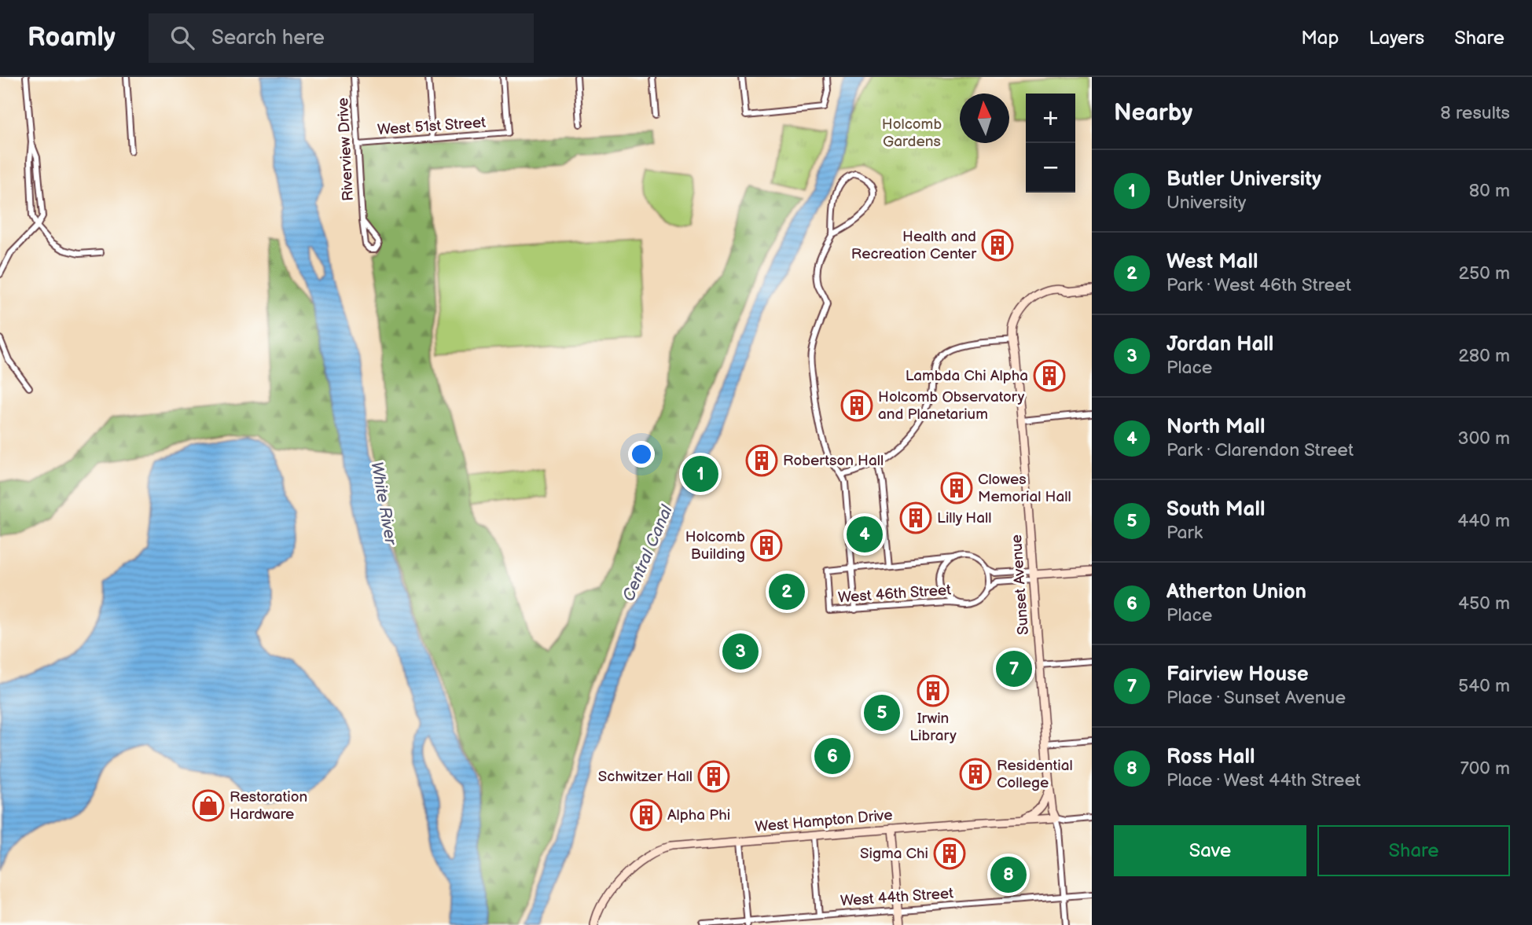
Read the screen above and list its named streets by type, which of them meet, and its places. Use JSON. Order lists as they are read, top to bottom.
{
  "streets": {
    "street": [
      "West 51st Street",
      "Riverview Drive",
      "Sunset Avenue",
      "West 46th Street",
      "West Hampton Drive",
      "West 44th Street"
    ]
  },
  "crossings": [
    ["West 51st Street", "Riverview Drive"],
    ["Sunset Avenue", "West 46th Street"],
    ["Sunset Avenue", "West Hampton Drive"],
    ["Sunset Avenue", "West 44th Street"]
  ],
  "water": ["White River", "Central Canal"],
  "parks": ["Holcomb Gardens"],
  "places": {
    "building": [
      "Health and Recreation Center",
      "Lambda Chi Alpha",
      "Holcomb Observatory and Planetarium",
      "Robertson Hall",
      "Clowes Memorial Hall",
      "Lilly Hall",
      "Holcomb Building",
      "Irwin Library",
      "Residential College",
      "Schwitzer Hall",
      "Alpha Phi",
      "Sigma Chi"
    ],
    "shop": ["Restoration Hardware"]
  },
  "north": "top",
  "page": {
    "header": "Roamly",
    "search": "Search here",
    "nav": ["Map", "Layers", "Share"],
    "heading": ["Nearby", "8 results"],
    "map_buttons": ["+", "−"],
    "list": [
      {
        "mark": "1",
        "name": "Butler University",
        "note": "University",
        "value": "80 m"
      },
      {
        "mark": "2",
        "name": "West Mall",
        "note": "Park · West 46th Street",
        "value": "250 m"
      },
      {
        "mark": "3",
        "name": "Jordan Hall",
        "note": "Place",
        "value": "280 m"
      },
      {
        "mark": "4",
        "name": "North Mall",
        "note": "Park · Clarendon Street",
        "value": "300 m"
      },
      {
        "mark": "5",
        "name": "South Mall",
        "note": "Park",
        "value": "440 m"
      },
      {
        "mark": "6",
        "name": "Atherton Union",
        "note": "Place",
        "value": "450 m"
      },
      {
        "mark": "7",
        "name": "Fairview House",
        "note": "Place · Sunset Avenue",
        "value": "540 m"
      },
      {
        "mark": "8",
        "name": "Ross Hall",
        "note": "Place · West 44th Street",
        "value": "700 m"
      }
    ],
    "pins": [
      "1",
      "4",
      "2",
      "3",
      "7",
      "5",
      "6",
      "8"
    ],
    "buttons": ["Save", "Share"]
  }
}
